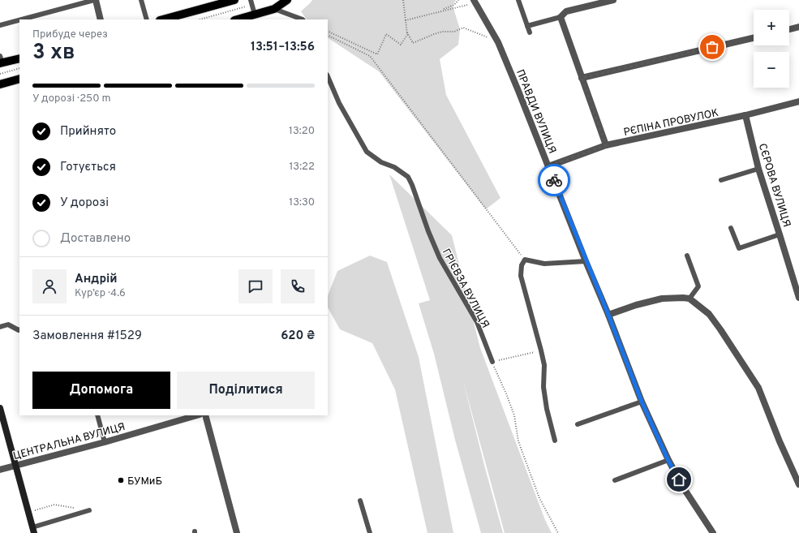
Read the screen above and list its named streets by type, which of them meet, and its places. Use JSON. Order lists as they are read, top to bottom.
{
  "streets": {
    "street": [
      "ПРАВДИ ВУЛИЦЯ",
      "РЄПІНА ПРОВУЛОК",
      "СЄРОВА ВУЛИЦЯ",
      "ЦЕНТРАЛЬНА ВУЛИЦЯ"
    ],
    "lane": ["ГРІЄВЗА ВУЛИЦЯ"]
  },
  "crossings": [
    ["ПРАВДИ ВУЛИЦЯ", "РЄПІНА ПРОВУЛОК"],
    ["РЄПІНА ПРОВУЛОК", "СЄРОВА ВУЛИЦЯ"]
  ],
  "places": ["БУМиБ"],
  "page": {
    "map_buttons": ["+", "−"],
    "heading": ["3 хв", "Прибуде через", "13:51–13:56"],
    "panel": [
      "Андрій",
      "Кур’єр · 4.6",
      "Замовлення #1529",
      "620 ₴"
    ],
    "bar": "У дорозі · 250 m",
    "list": [
      ["Прийнято", "13:20"],
      ["Готується", "13:22"],
      ["У дорозі", "13:30"],
      "Доставлено"
    ],
    "buttons": ["Допомога", "Поділитися"]
  }
}
